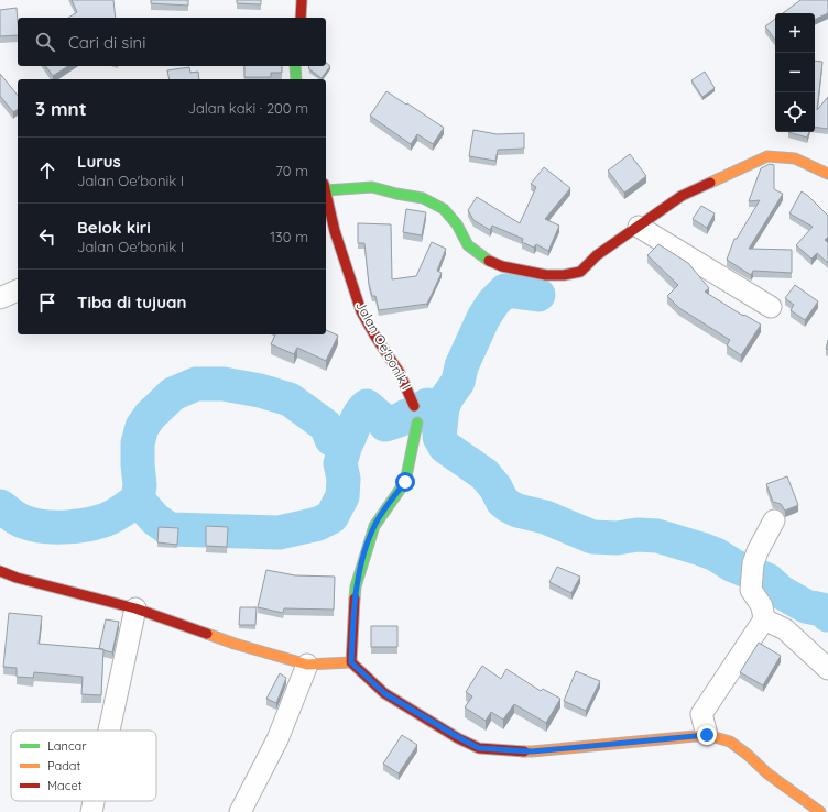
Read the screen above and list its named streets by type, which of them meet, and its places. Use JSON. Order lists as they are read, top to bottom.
{
  "streets": {
    "street": ["Jalan Oe'bonik I"]
  },
  "legend": ["Lancar", "Padat", "Macet"],
  "page": {
    "map_buttons": ["+", "−"],
    "search": "Cari di sini",
    "heading": ["3 mnt", "Jalan kaki · 200 m"],
    "list": [
      ["Lurus", "Jalan Oe'bonik I", "70 m"],
      ["Belok kiri", "Jalan Oe'bonik I", "130 m"],
      "Tiba di tujuan"
    ]
  }
}
